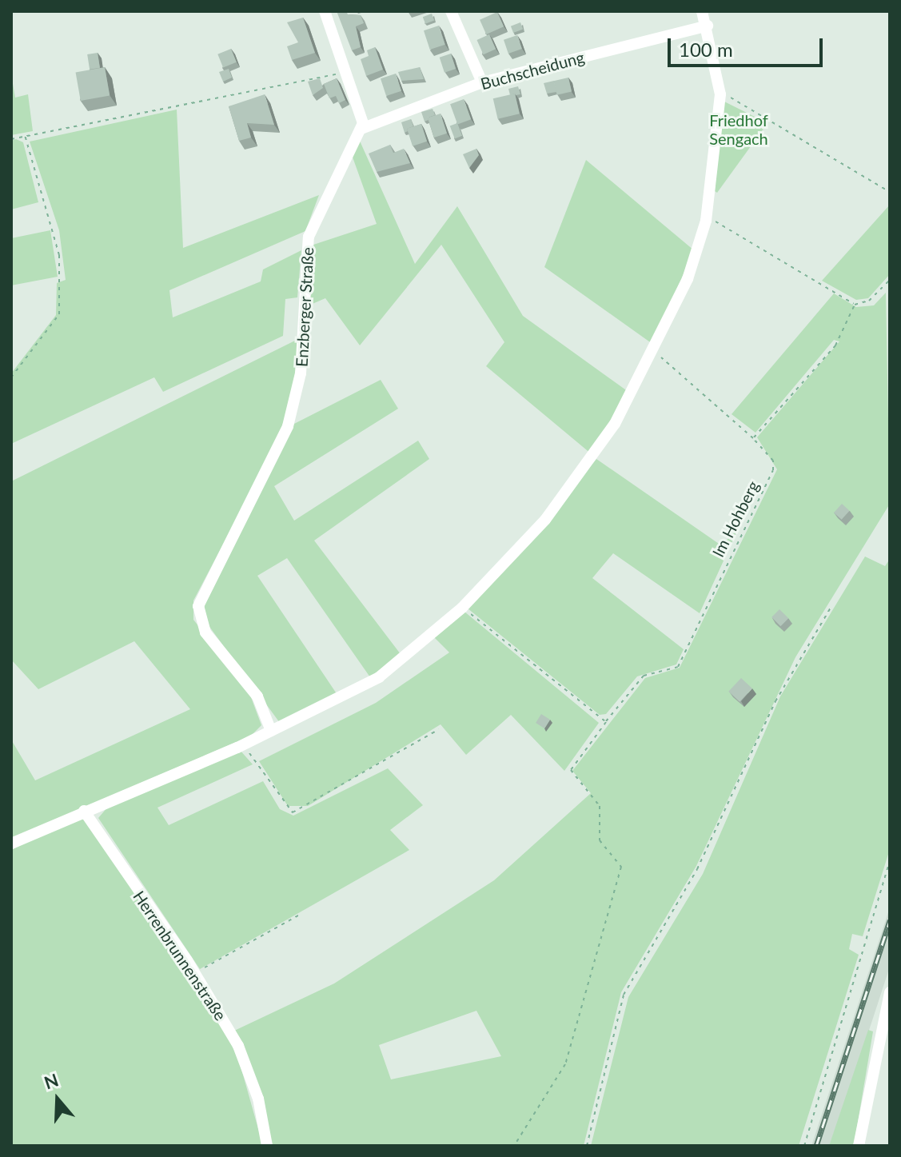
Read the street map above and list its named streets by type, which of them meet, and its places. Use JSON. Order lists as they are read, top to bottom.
{
  "streets": {
    "street": ["Buchscheidung", "Enzberger Straße", "Herrenbrunnenstraße"],
    "path": ["Im Hohberg"]
  },
  "crossings": [
    ["Buchscheidung", "Enzberger Straße"]
  ],
  "parks": ["Friedhof Sengach"],
  "scale_bar": "100 m",
  "north": "top"
}
